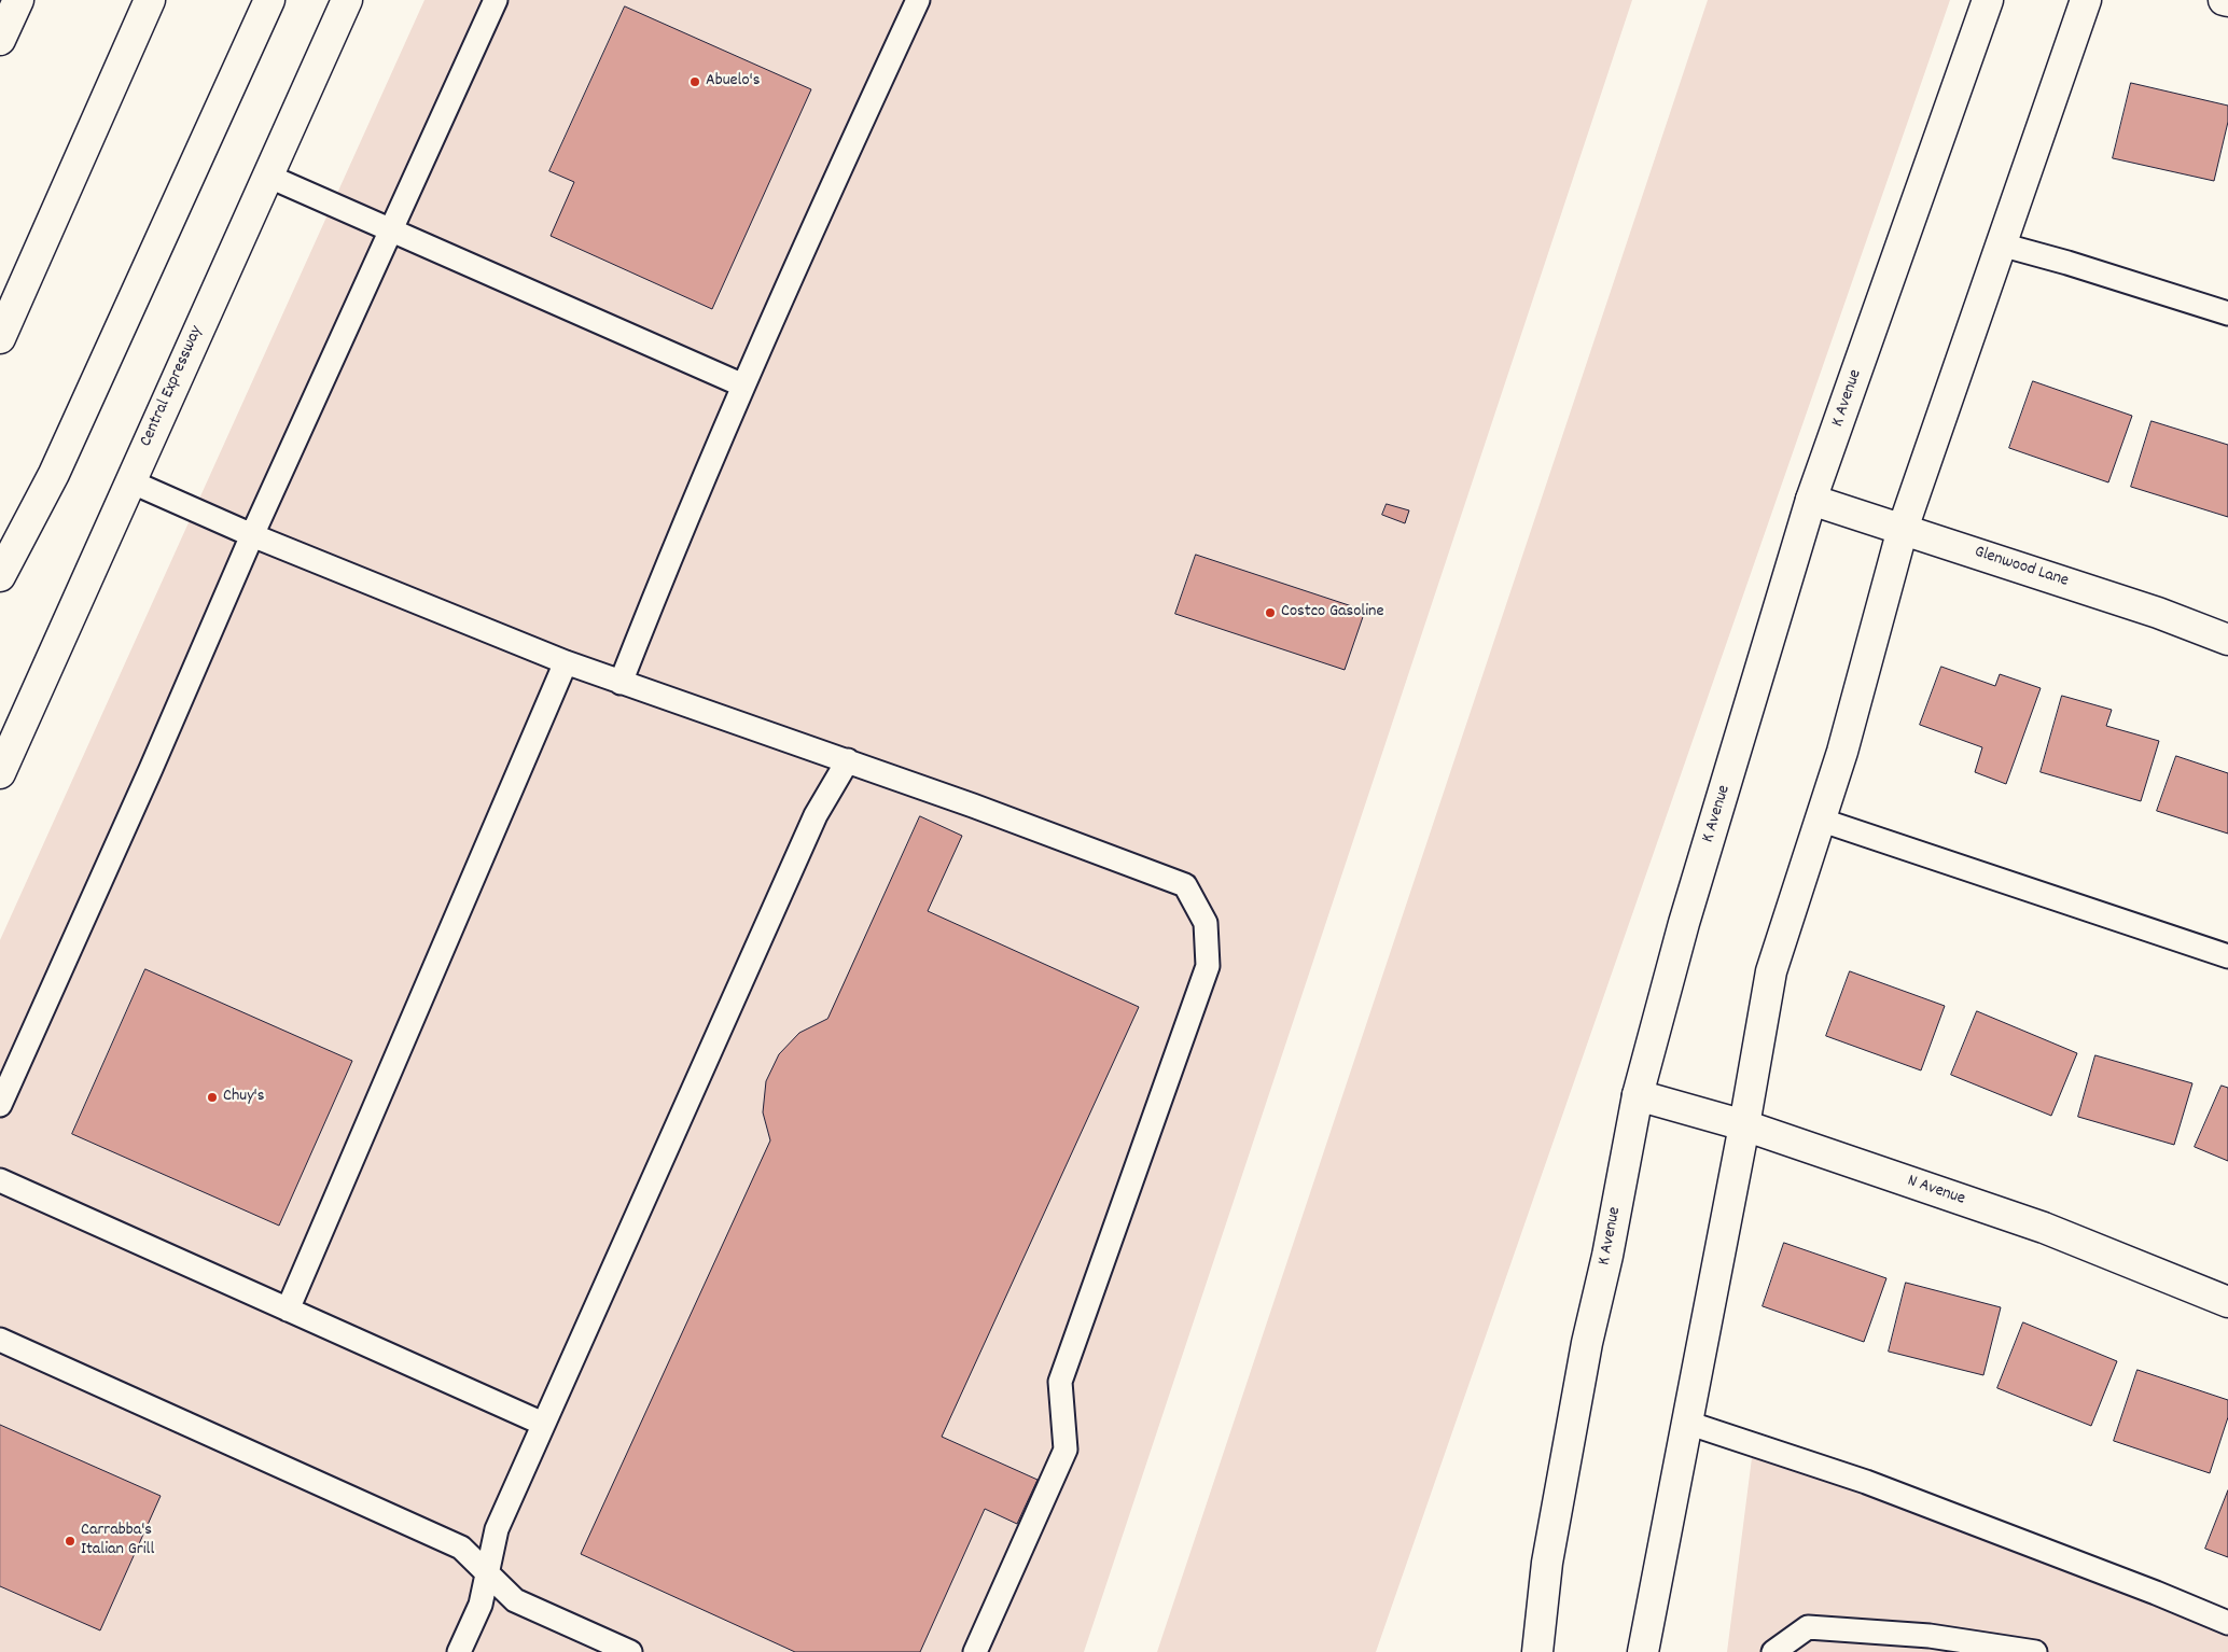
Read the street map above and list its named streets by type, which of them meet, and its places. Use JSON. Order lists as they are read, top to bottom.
{
  "streets": {
    "main road": [
      "Central Expressway",
      "K Avenue",
      "Glenwood Lane",
      "N Avenue"
    ]
  },
  "crossings": [
    ["K Avenue", "Glenwood Lane"],
    ["K Avenue", "N Avenue"]
  ],
  "places": [
    "Abuelo's",
    "Costco Gasoline",
    "Chuy's",
    "Carrabba's Italian Grill"
  ]
}
